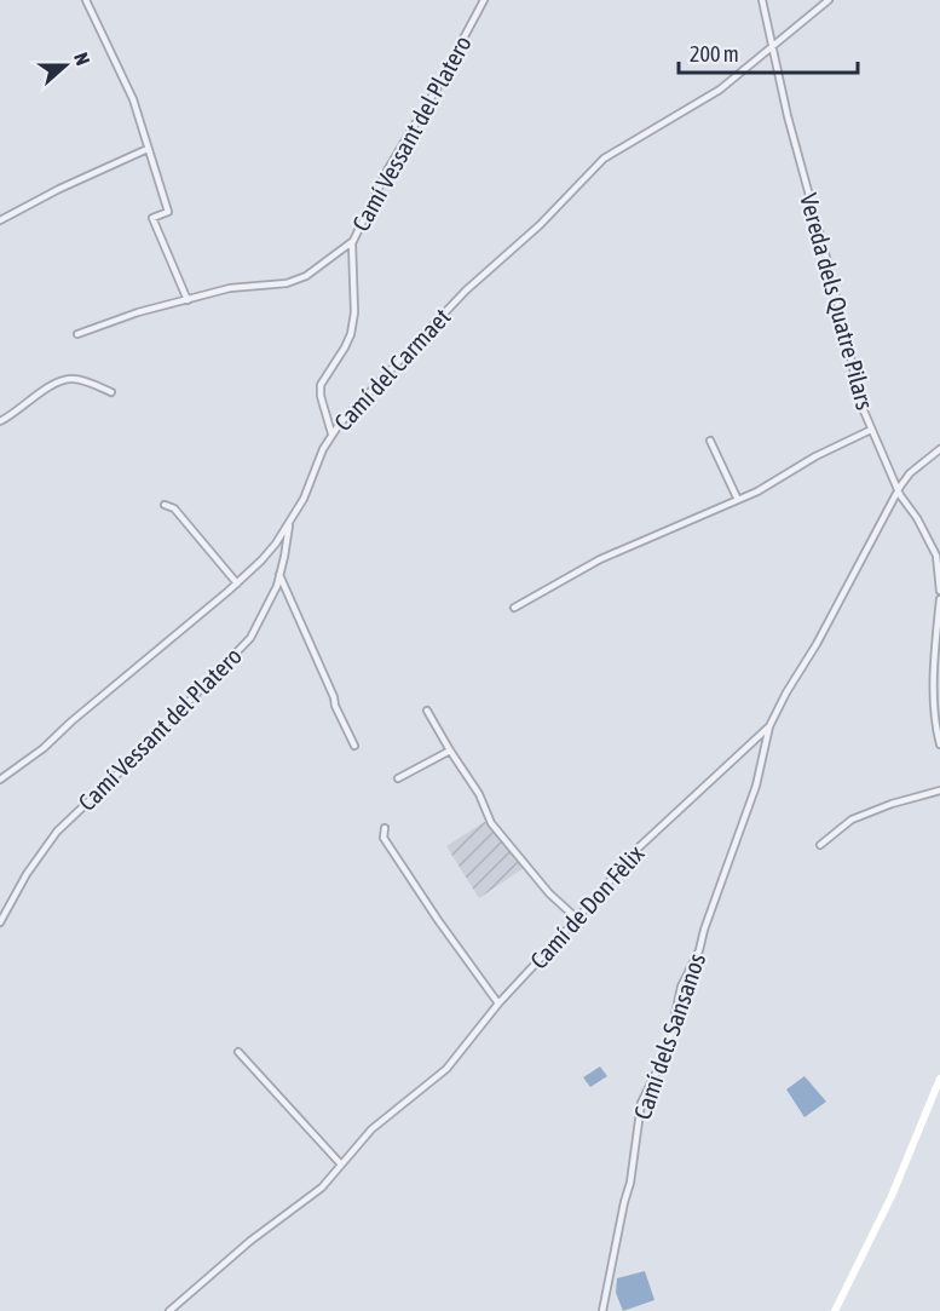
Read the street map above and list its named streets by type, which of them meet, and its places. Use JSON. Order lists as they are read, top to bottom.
{
  "streets": {
    "street": [
      "Camí Vessant del Platero",
      "Vereda dels Quatre Pilars",
      "Camí del Carmaet",
      "Camí de Don Fèlix",
      "Camí dels Sansanos"
    ]
  },
  "crossings": [
    ["Camí Vessant del Platero", "Camí del Carmaet"],
    ["Vereda dels Quatre Pilars", "Camí del Carmaet"],
    ["Vereda dels Quatre Pilars", "Camí de Don Fèlix"],
    ["Camí de Don Fèlix", "Camí dels Sansanos"]
  ],
  "scale_bar": "200 m",
  "north": "right"
}
